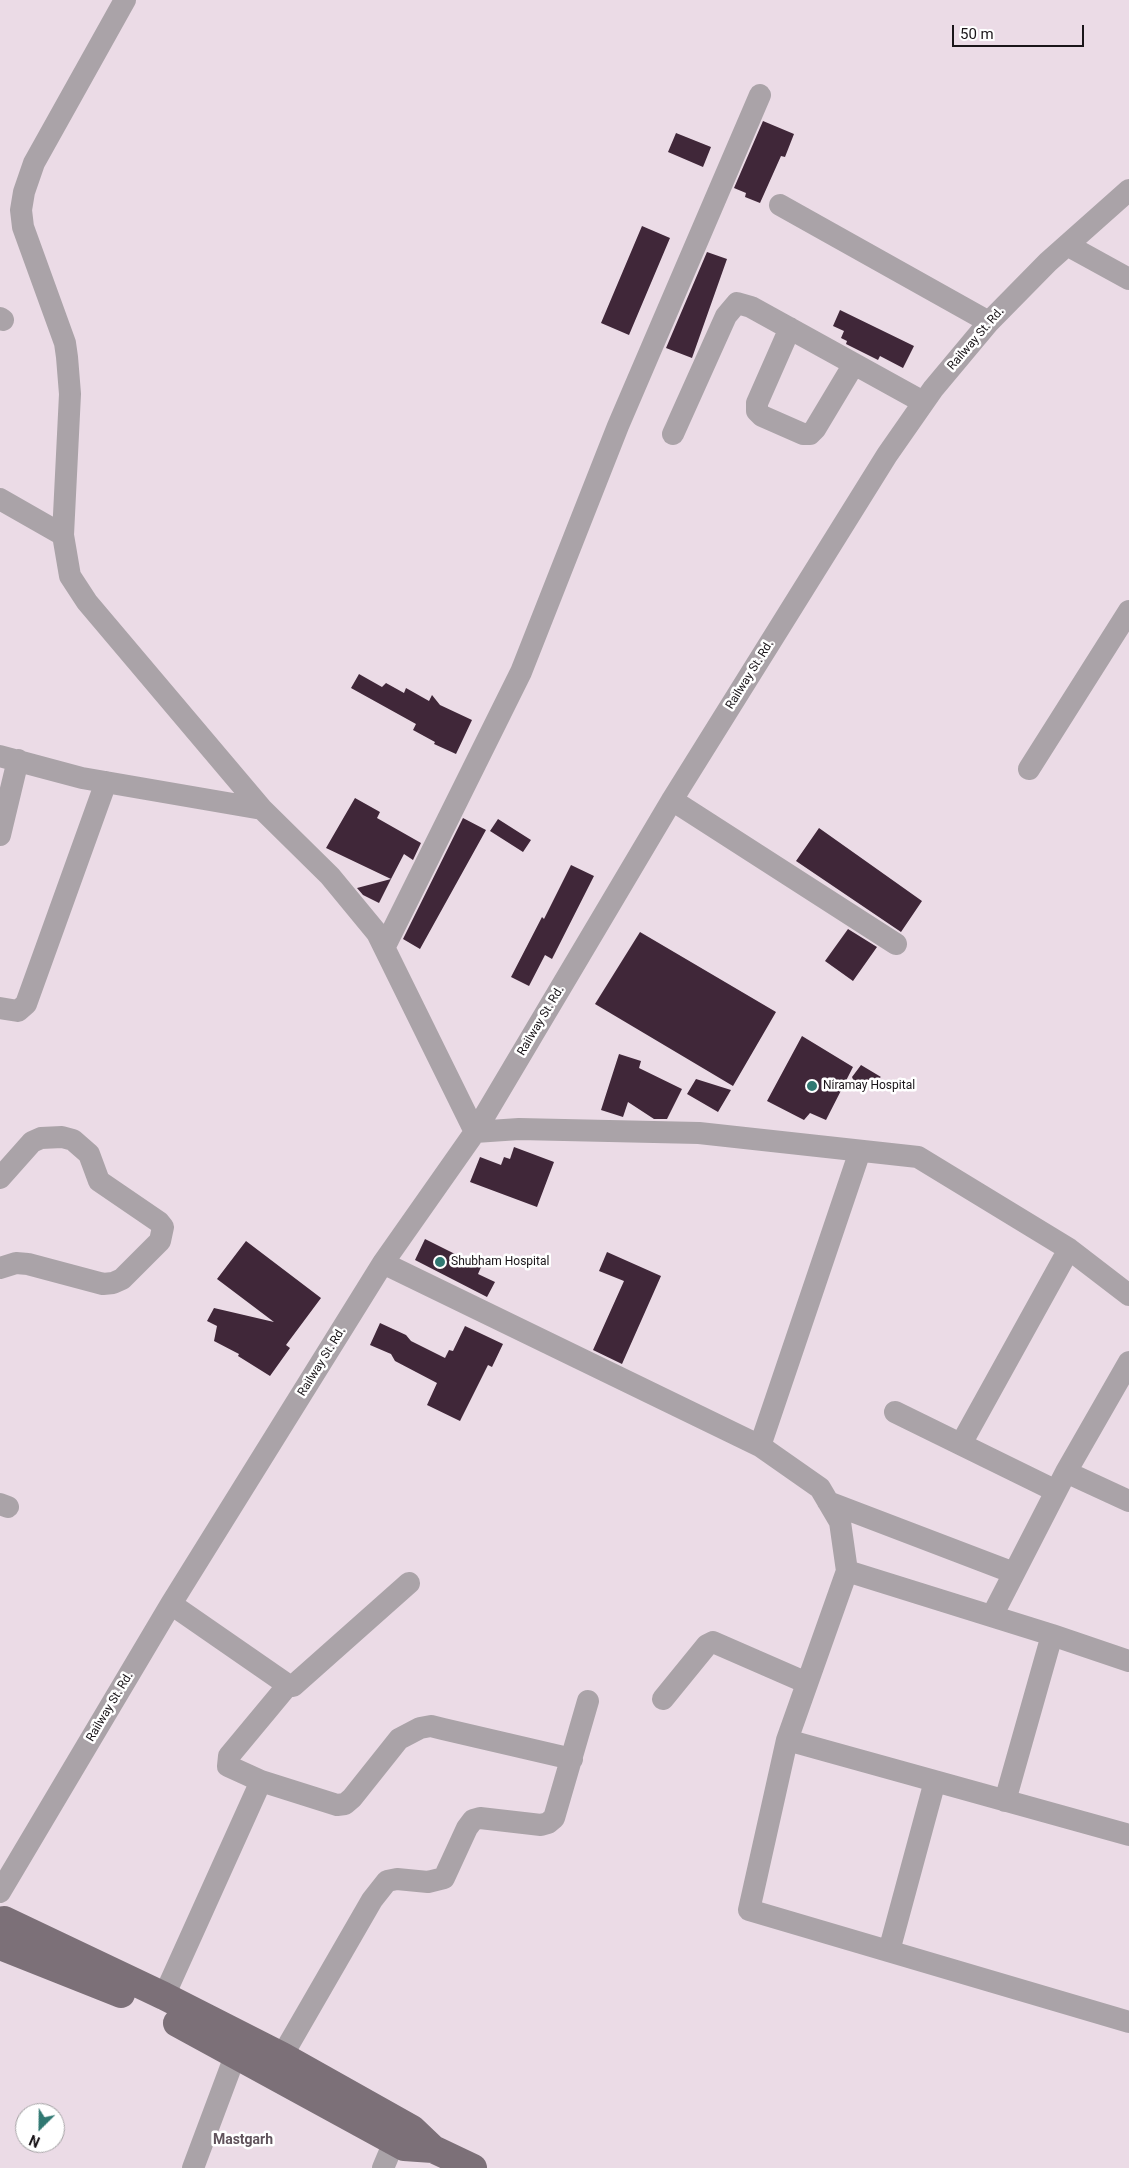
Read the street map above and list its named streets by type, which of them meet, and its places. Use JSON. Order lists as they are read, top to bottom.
{
  "streets": {
    "street": ["Railway St. Rd."]
  },
  "districts": ["Mastgarh"],
  "places": ["Niramay Hospital", "Shubham Hospital"],
  "scale_bar": "50 m",
  "north": "bottom left"
}
